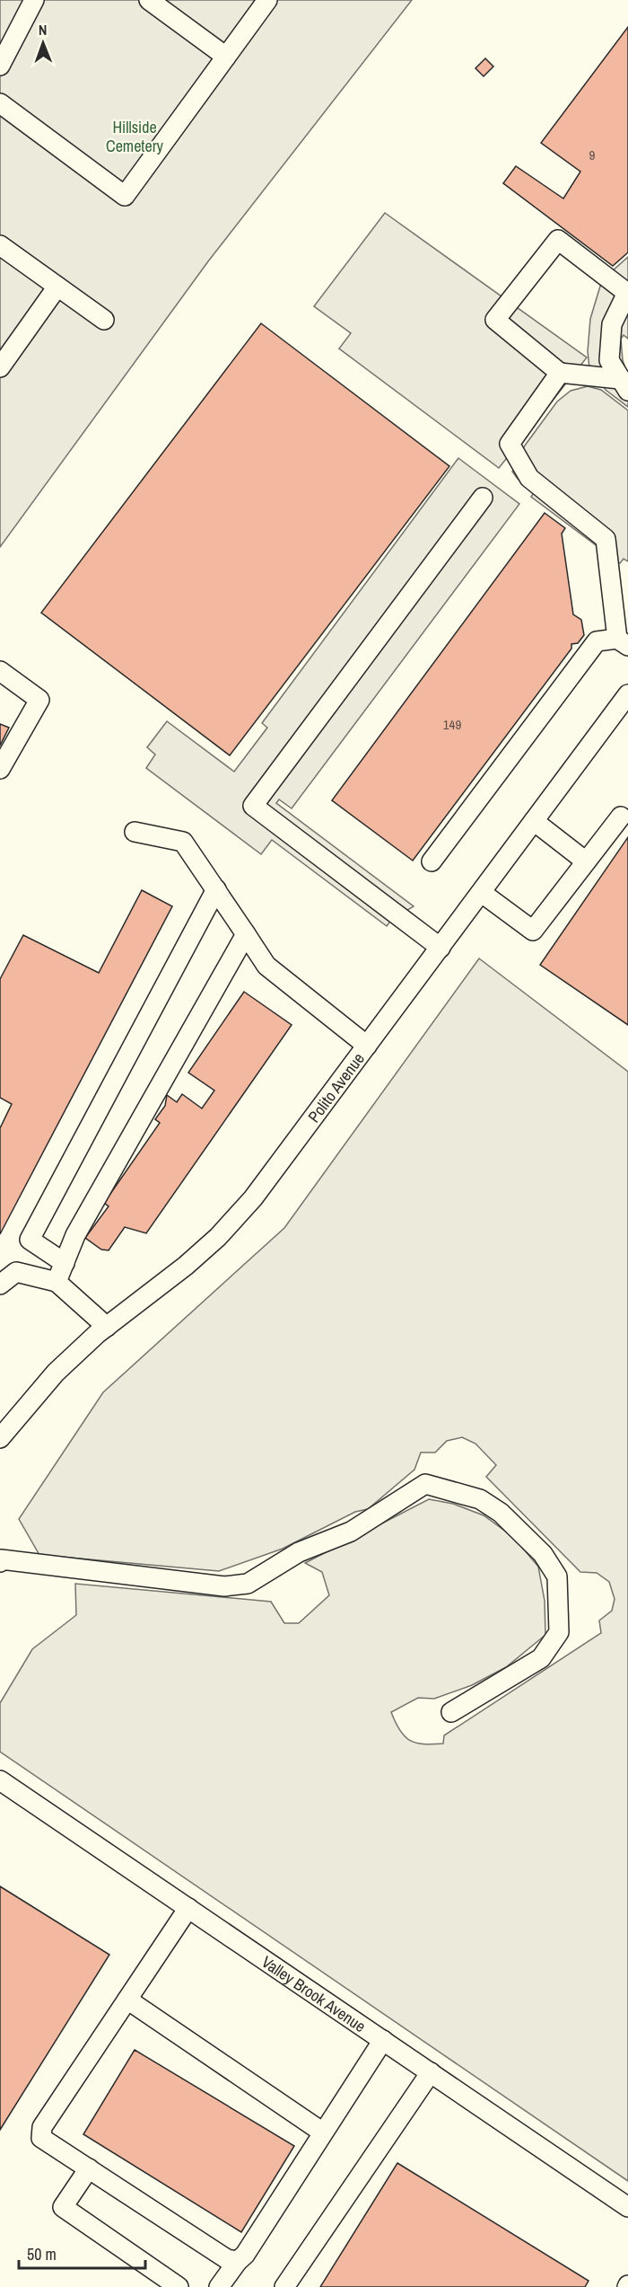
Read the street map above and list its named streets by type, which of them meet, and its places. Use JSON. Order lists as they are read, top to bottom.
{
  "streets": {
    "street": ["Polito Avenue", "Valley Brook Avenue"]
  },
  "parks": ["Hillside Cemetery"],
  "house_numbers": ["9", "149"],
  "scale_bar": "50 m",
  "north": "top"
}
